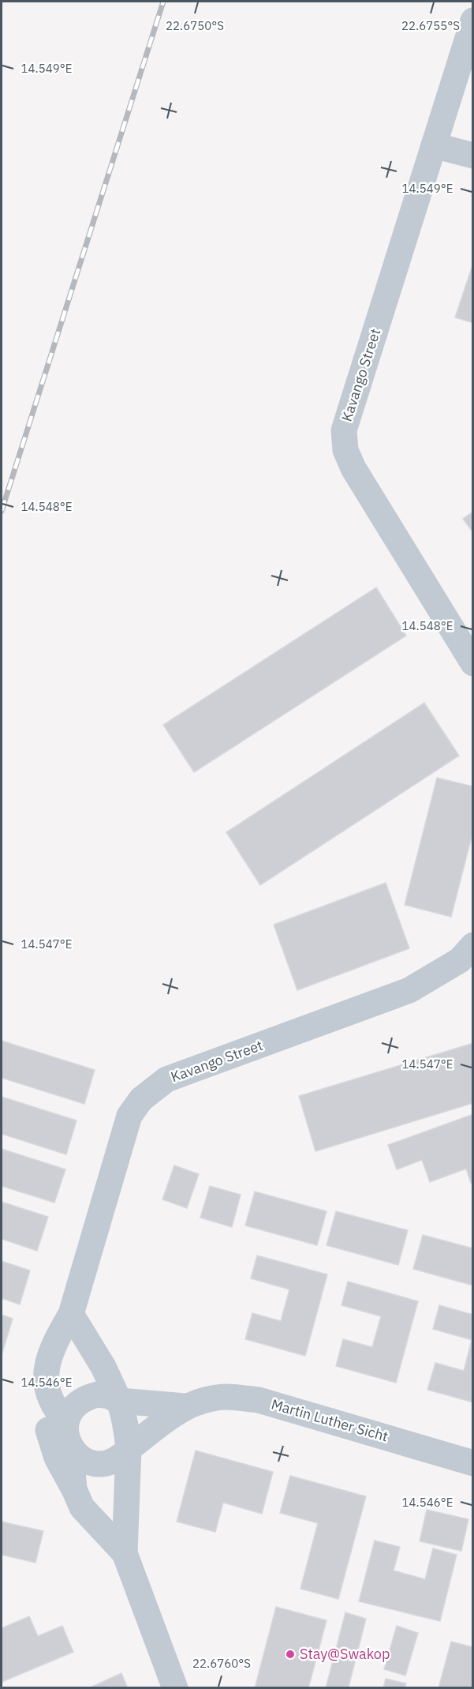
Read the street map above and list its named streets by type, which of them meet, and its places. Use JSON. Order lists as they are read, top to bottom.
{
  "streets": {
    "street": ["Kavango Street", "Martin Luther Sicht"]
  },
  "crossings": [
    ["Kavango Street", "Martin Luther Sicht"]
  ],
  "places": ["Stay@Swakop"],
  "coordinates": [
    "22.6750°S",
    "22.6755°S",
    "14.549°E",
    "14.548°E",
    "14.547°E",
    "14.546°E",
    "22.6760°S"
  ]
}
